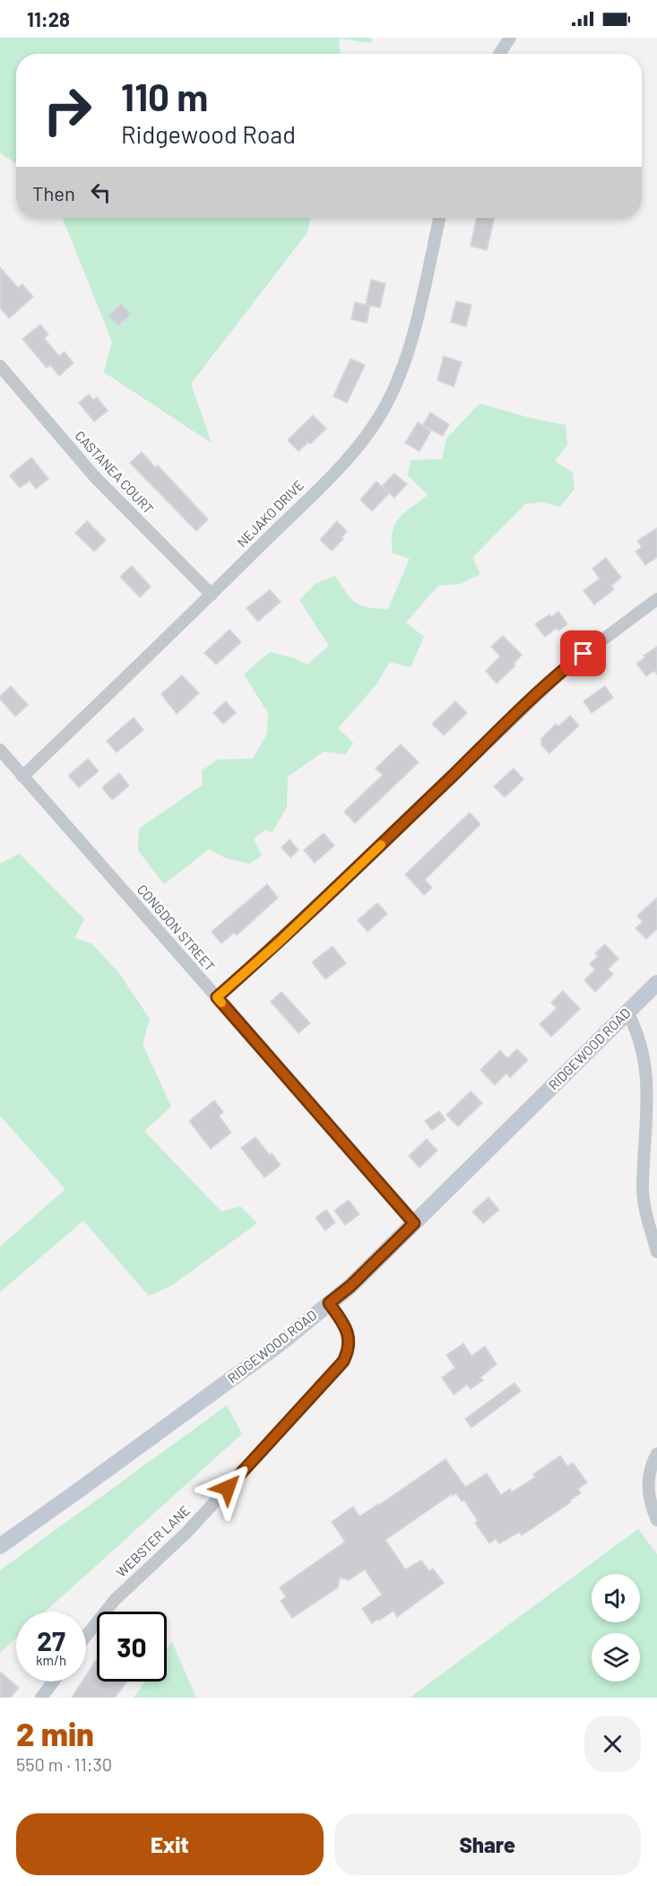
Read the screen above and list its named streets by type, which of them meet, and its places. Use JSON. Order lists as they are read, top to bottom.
{
  "streets": {
    "main road": ["RIDGEWOOD ROAD"],
    "street": [
      "CASTANEA COURT",
      "NEJAKO DRIVE",
      "CONGDON STREET",
      "WEBSTER LANE"
    ]
  },
  "crossings": [
    ["CASTANEA COURT", "NEJAKO DRIVE"],
    ["NEJAKO DRIVE", "CONGDON STREET"],
    ["CONGDON STREET", "RIDGEWOOD ROAD"],
    ["RIDGEWOOD ROAD", "WEBSTER LANE"]
  ],
  "page": {
    "status": "11:28",
    "turn": ["110 m", "Ridgewood Road"],
    "then": "Then",
    "speed": "27 km/h",
    "limit": "30",
    "heading": ["2 min", "550 m · 11:30"],
    "buttons": ["Exit", "Share"]
  }
}
